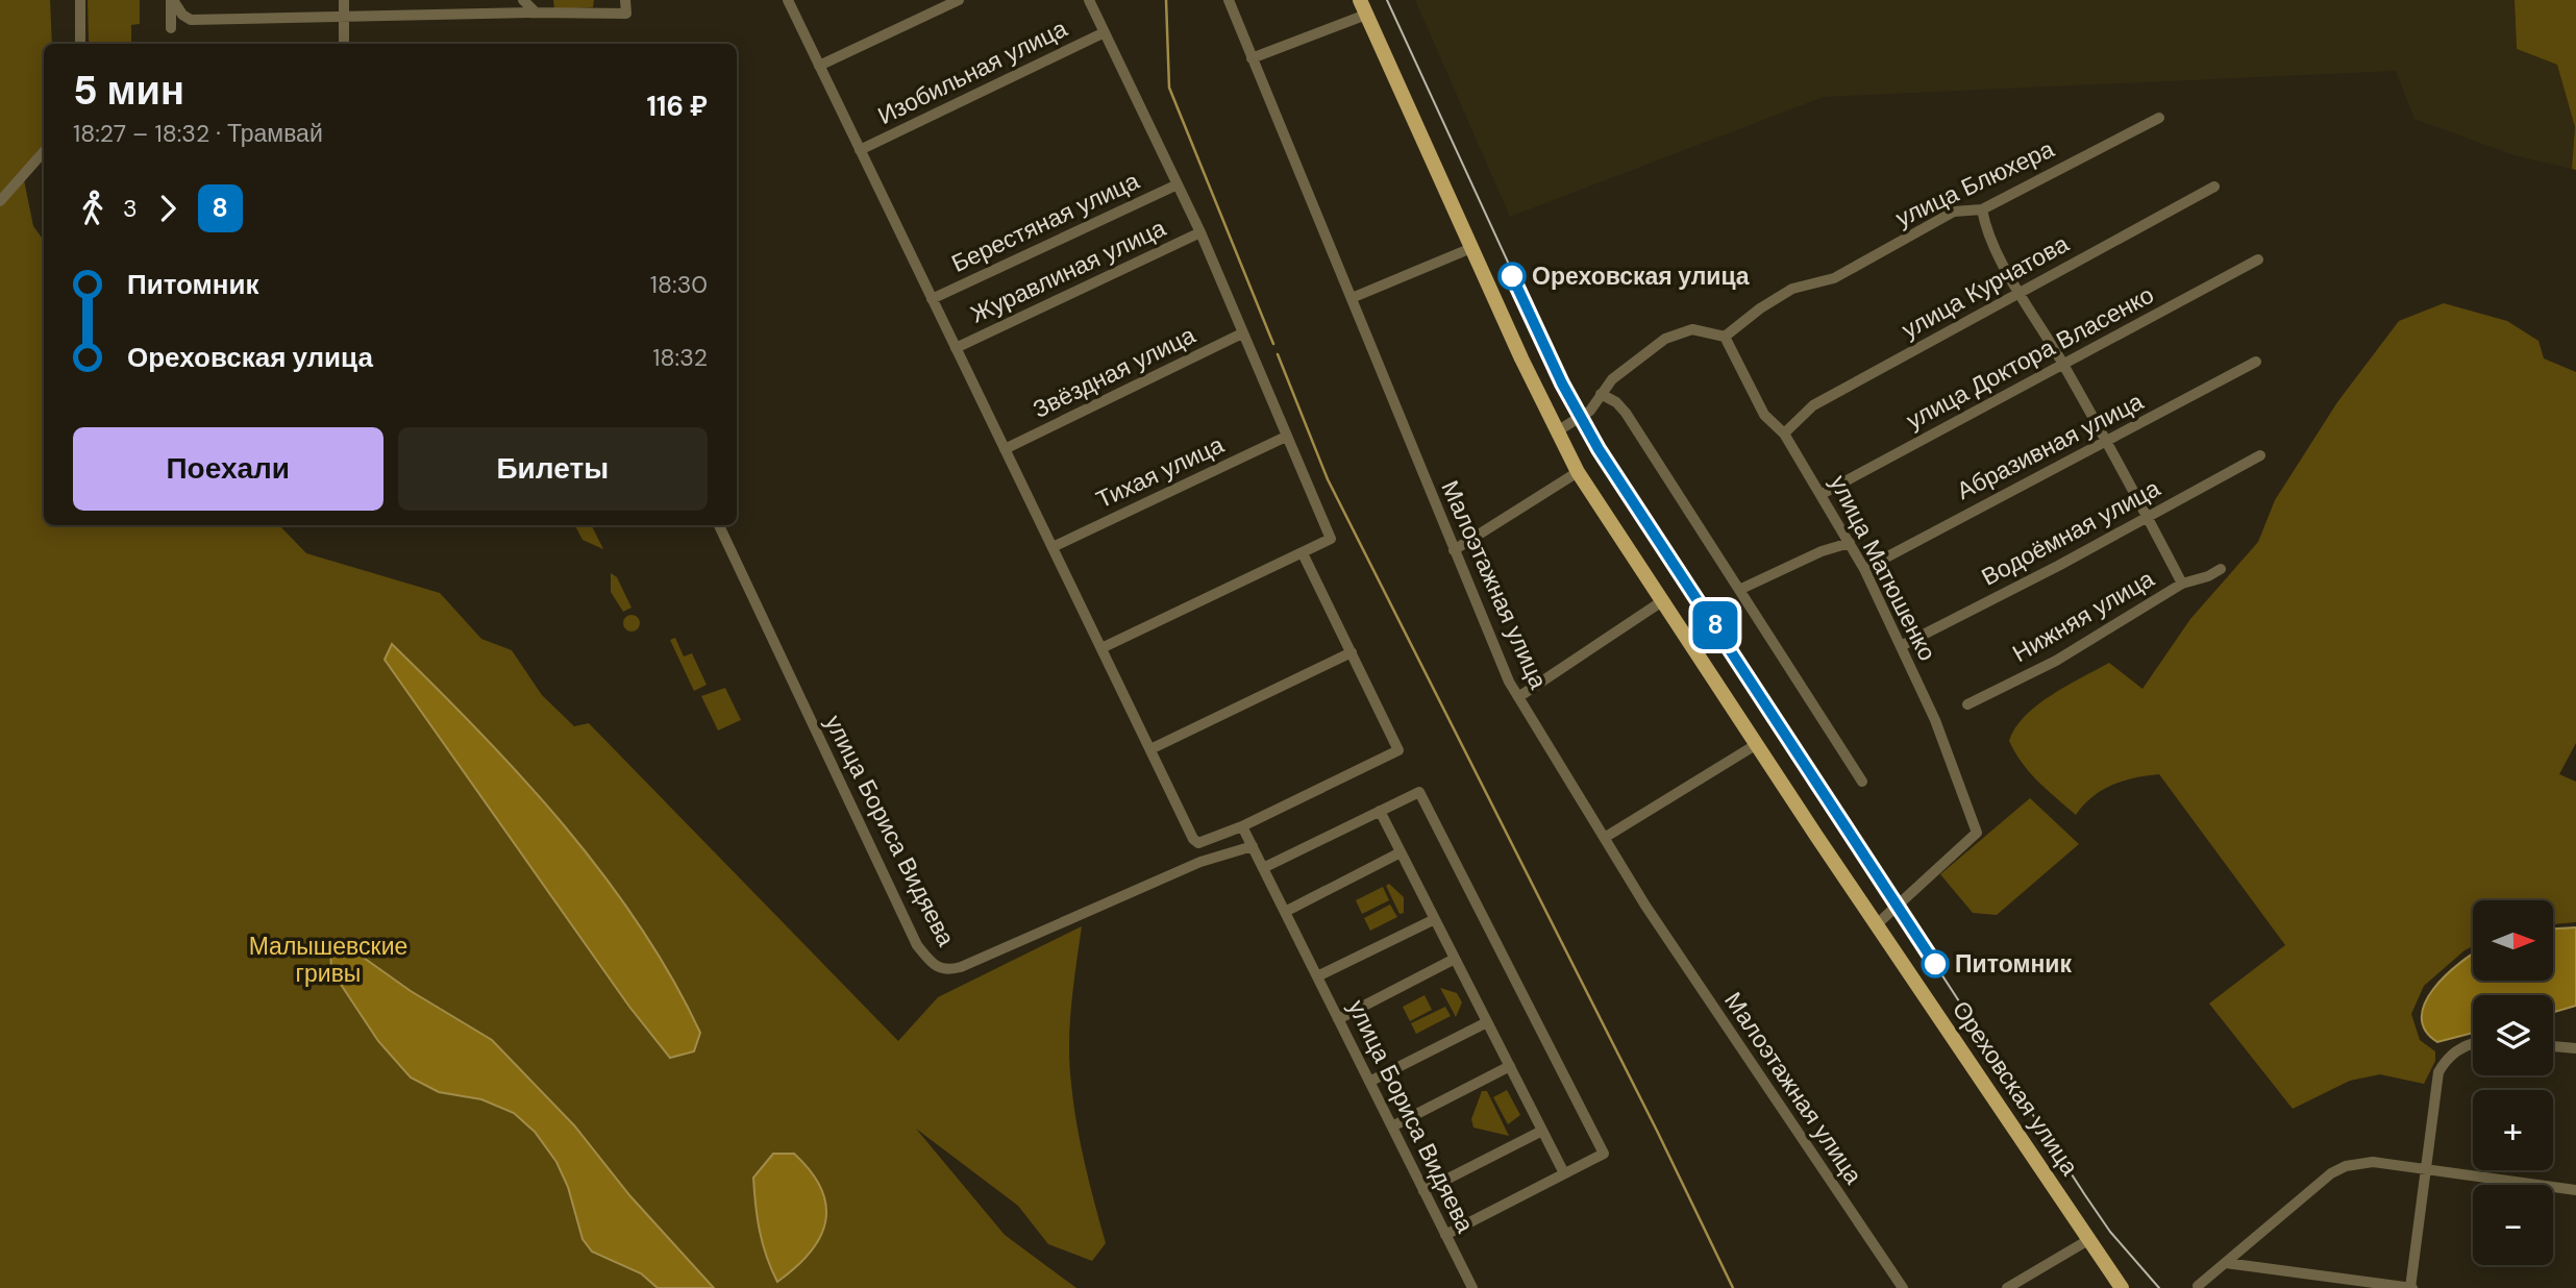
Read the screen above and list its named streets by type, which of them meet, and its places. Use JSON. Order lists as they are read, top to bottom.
{
  "streets": {
    "main road": ["Ореховская улица"],
    "street": [
      "Изобильная улица",
      "улица Блюхера",
      "Берестяная улица",
      "Журавлиная улица",
      "улица Курчатова",
      "улица Доктора Власенко",
      "Звёздная улица",
      "Абразивная улица",
      "Тихая улица",
      "Водоёмная улица",
      "улица Матюшенко",
      "Малоэтажная улица",
      "Нижняя улица",
      "улица Бориса Видяева"
    ]
  },
  "crossings": [
    ["улица Блюхера", "улица Матюшенко"],
    ["улица Курчатова", "улица Матюшенко"],
    ["улица Доктора Власенко", "улица Матюшенко"],
    ["Абразивная улица", "улица Матюшенко"],
    ["Водоёмная улица", "улица Матюшенко"],
    ["улица Матюшенко", "Ореховская улица"]
  ],
  "parks": ["Малышевские гривы"],
  "places": ["Ореховская улица", "Питомник"],
  "lines": ["tram line 8"],
  "north": "right",
  "page": {
    "on_map": "8",
    "heading": ["5 мин", "18:27 – 18:32 · Трамвай", "116 ₽"],
    "legs": ["3", "8"],
    "list": [
      {
        "name": "Питомник",
        "value": "18:30"
      },
      {
        "name": "Ореховская улица",
        "value": "18:32"
      }
    ],
    "buttons": ["Поехали", "Билеты"],
    "map_buttons": ["+", "−"]
  }
}
